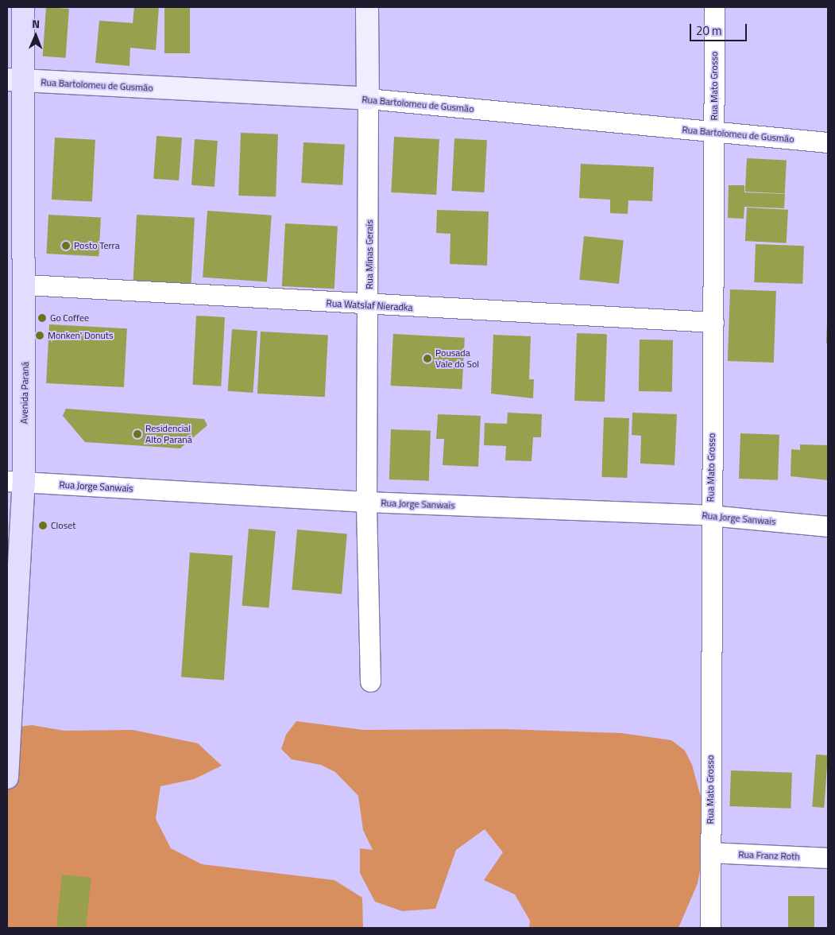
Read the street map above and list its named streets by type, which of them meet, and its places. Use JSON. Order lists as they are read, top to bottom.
{
  "streets": {
    "main road": ["Rua Bartolomeu de Gusmão", "Rua Minas Gerais", "Avenida Paraná"],
    "street": [
      "Rua Mato Grosso",
      "Rua Watslaf Nieradka",
      "Rua Jorge Sanwais",
      "Rua Franz Roth"
    ]
  },
  "crossings": [
    ["Rua Bartolomeu de Gusmão", "Rua Mato Grosso"],
    ["Rua Bartolomeu de Gusmão", "Rua Minas Gerais"],
    ["Rua Bartolomeu de Gusmão", "Avenida Paraná"],
    ["Rua Mato Grosso", "Rua Watslaf Nieradka"],
    ["Rua Mato Grosso", "Rua Jorge Sanwais"],
    ["Rua Mato Grosso", "Rua Franz Roth"],
    ["Rua Minas Gerais", "Rua Watslaf Nieradka"],
    ["Rua Minas Gerais", "Rua Jorge Sanwais"],
    ["Rua Watslaf Nieradka", "Avenida Paraná"],
    ["Avenida Paraná", "Rua Jorge Sanwais"]
  ],
  "places": [
    "Posto Terra",
    "Go Coffee",
    "Monken' Donuts",
    "Pousada Vale do Sol",
    "Residencial Alto Paraná",
    "Closet"
  ],
  "scale_bar": "20 m",
  "north": "top"
}
